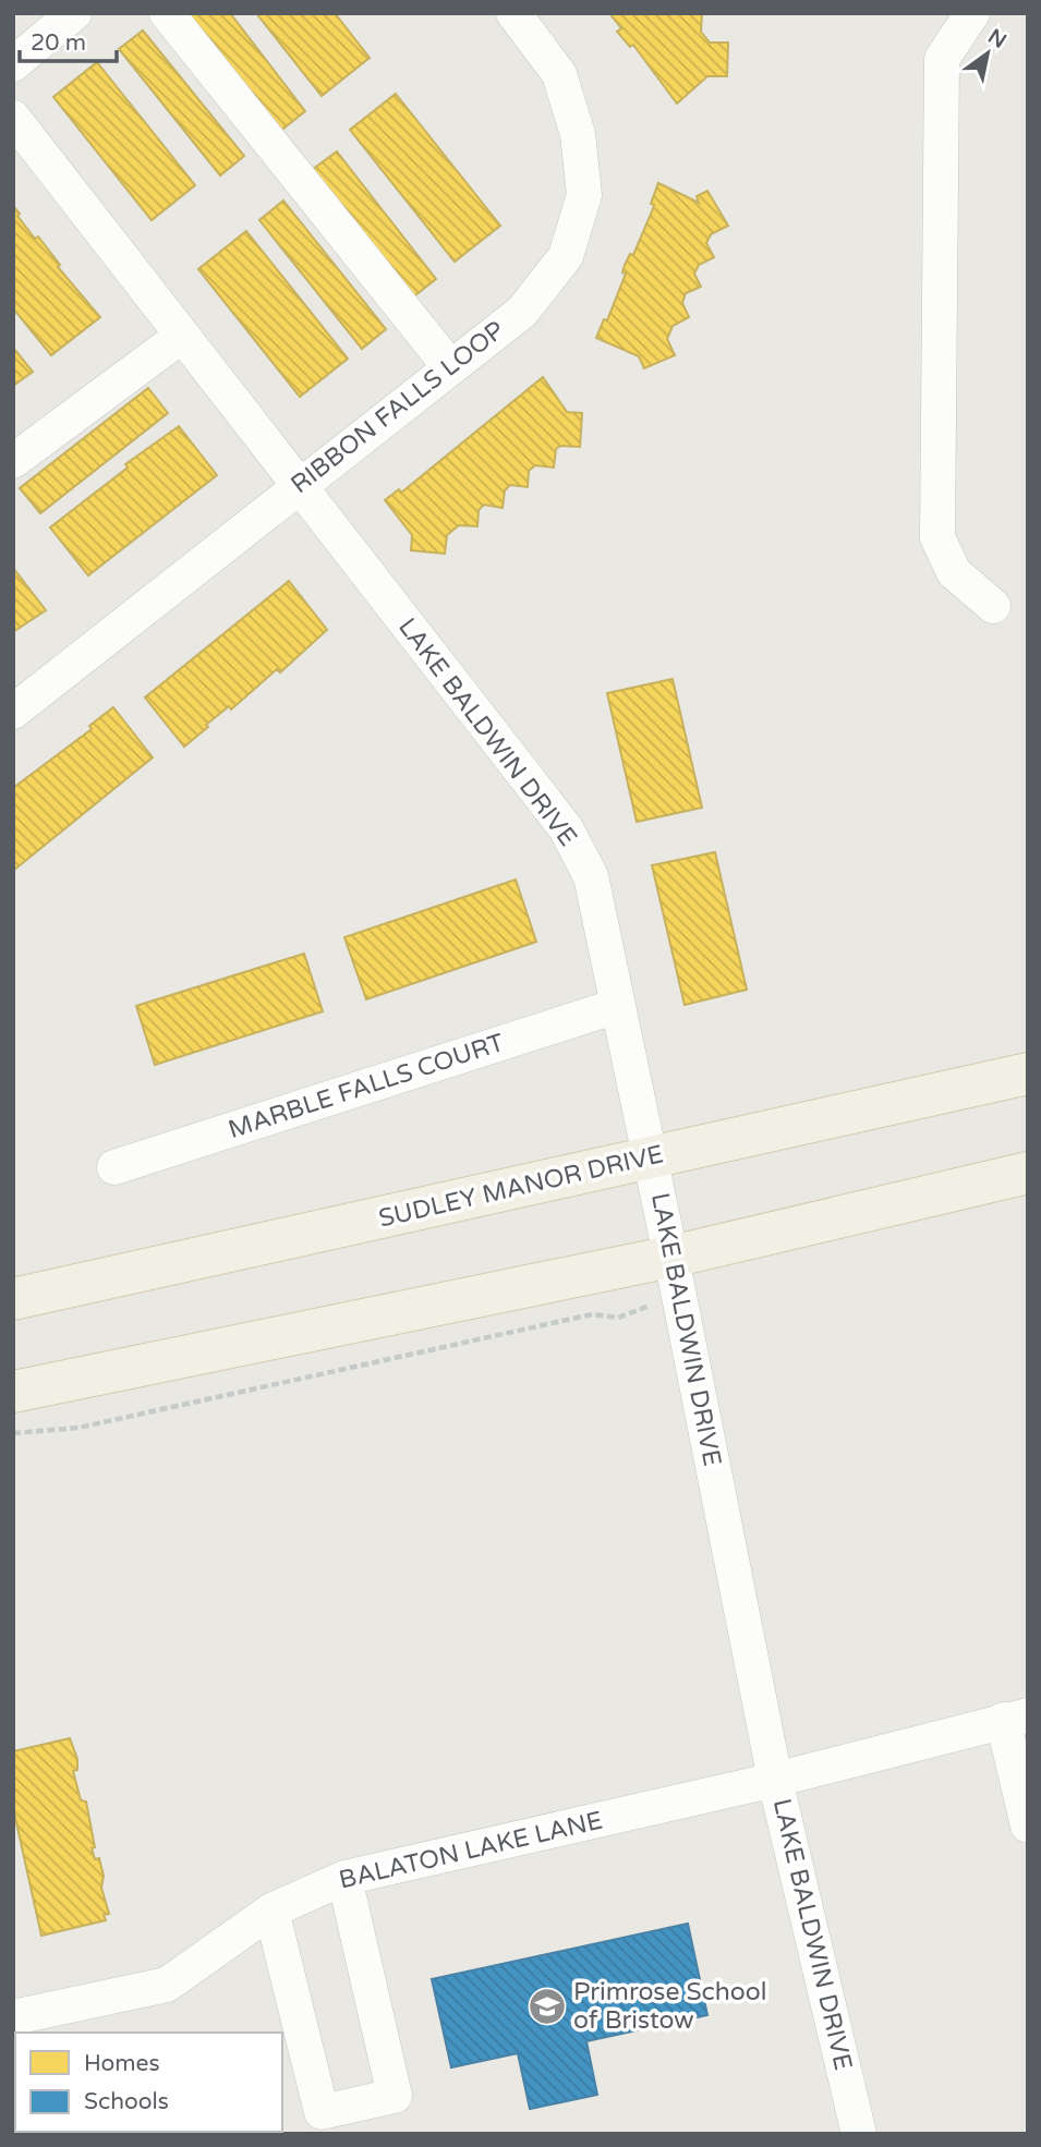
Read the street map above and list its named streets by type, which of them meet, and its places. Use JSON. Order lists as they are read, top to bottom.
{
  "streets": {
    "main road": ["SUDLEY MANOR DRIVE"],
    "street": [
      "RIBBON FALLS LOOP",
      "LAKE BALDWIN DRIVE",
      "MARBLE FALLS COURT",
      "BALATON LAKE LANE"
    ]
  },
  "crossings": [
    ["RIBBON FALLS LOOP", "LAKE BALDWIN DRIVE"],
    ["LAKE BALDWIN DRIVE", "MARBLE FALLS COURT"],
    ["LAKE BALDWIN DRIVE", "SUDLEY MANOR DRIVE"],
    ["LAKE BALDWIN DRIVE", "BALATON LAKE LANE"]
  ],
  "places": {
    "school or university": ["Primrose School of Bristow"]
  },
  "legend": ["Homes", "Schools"],
  "scale_bar": "20 m",
  "north": "top right"
}
